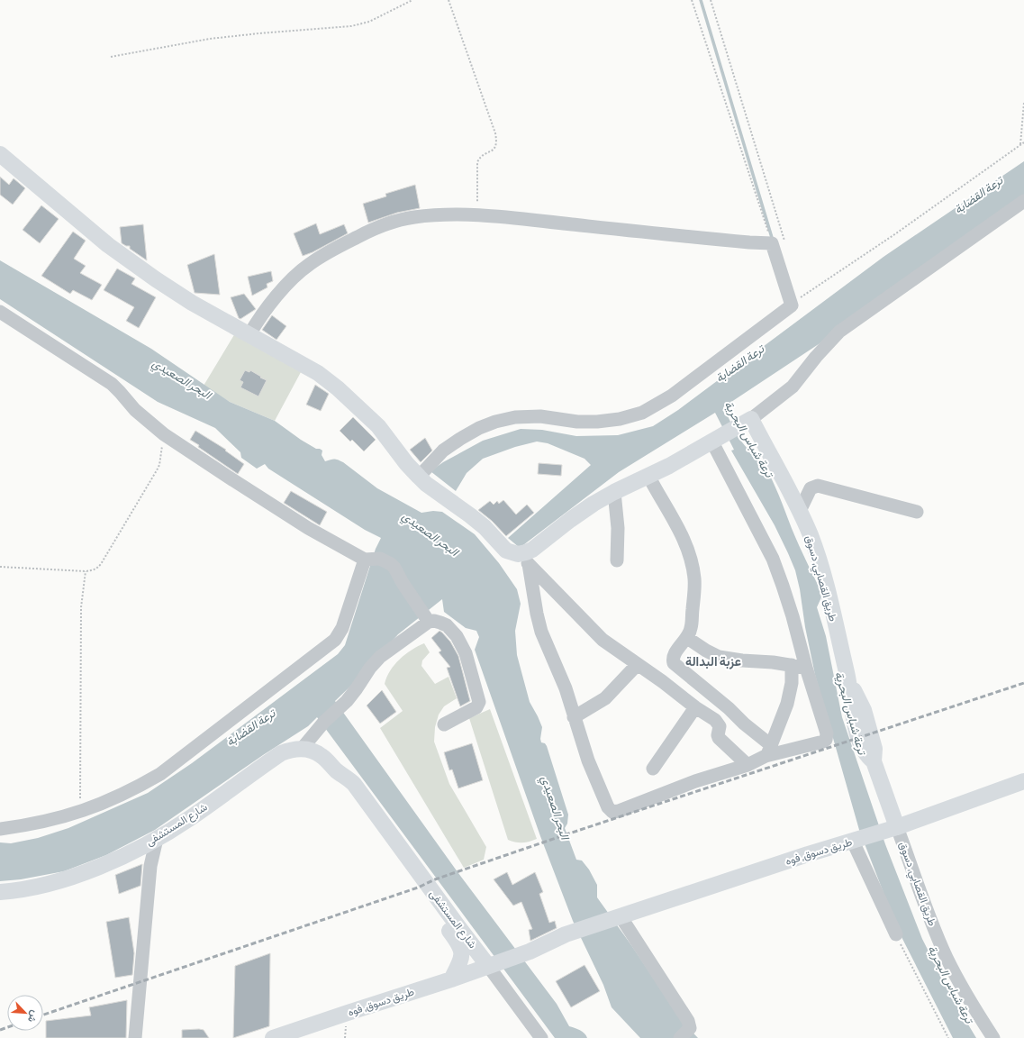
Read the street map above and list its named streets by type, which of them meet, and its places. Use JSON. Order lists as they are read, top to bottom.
{
  "streets": {
    "main road": ["طريق القصابي, دسوق", "شارع المستشفى", "طريق دسوق, فوه"]
  },
  "crossings": [
    ["طريق القصابي, دسوق", "طريق دسوق, فوه"],
    ["شارع المستشفى", "طريق دسوق, فوه"]
  ],
  "districts": ["عزبة البدالة"],
  "water": ["ترعة القضابة", "البحر الصعيدي", "ترعة شباس البحرية"],
  "north": "bottom right"
}
